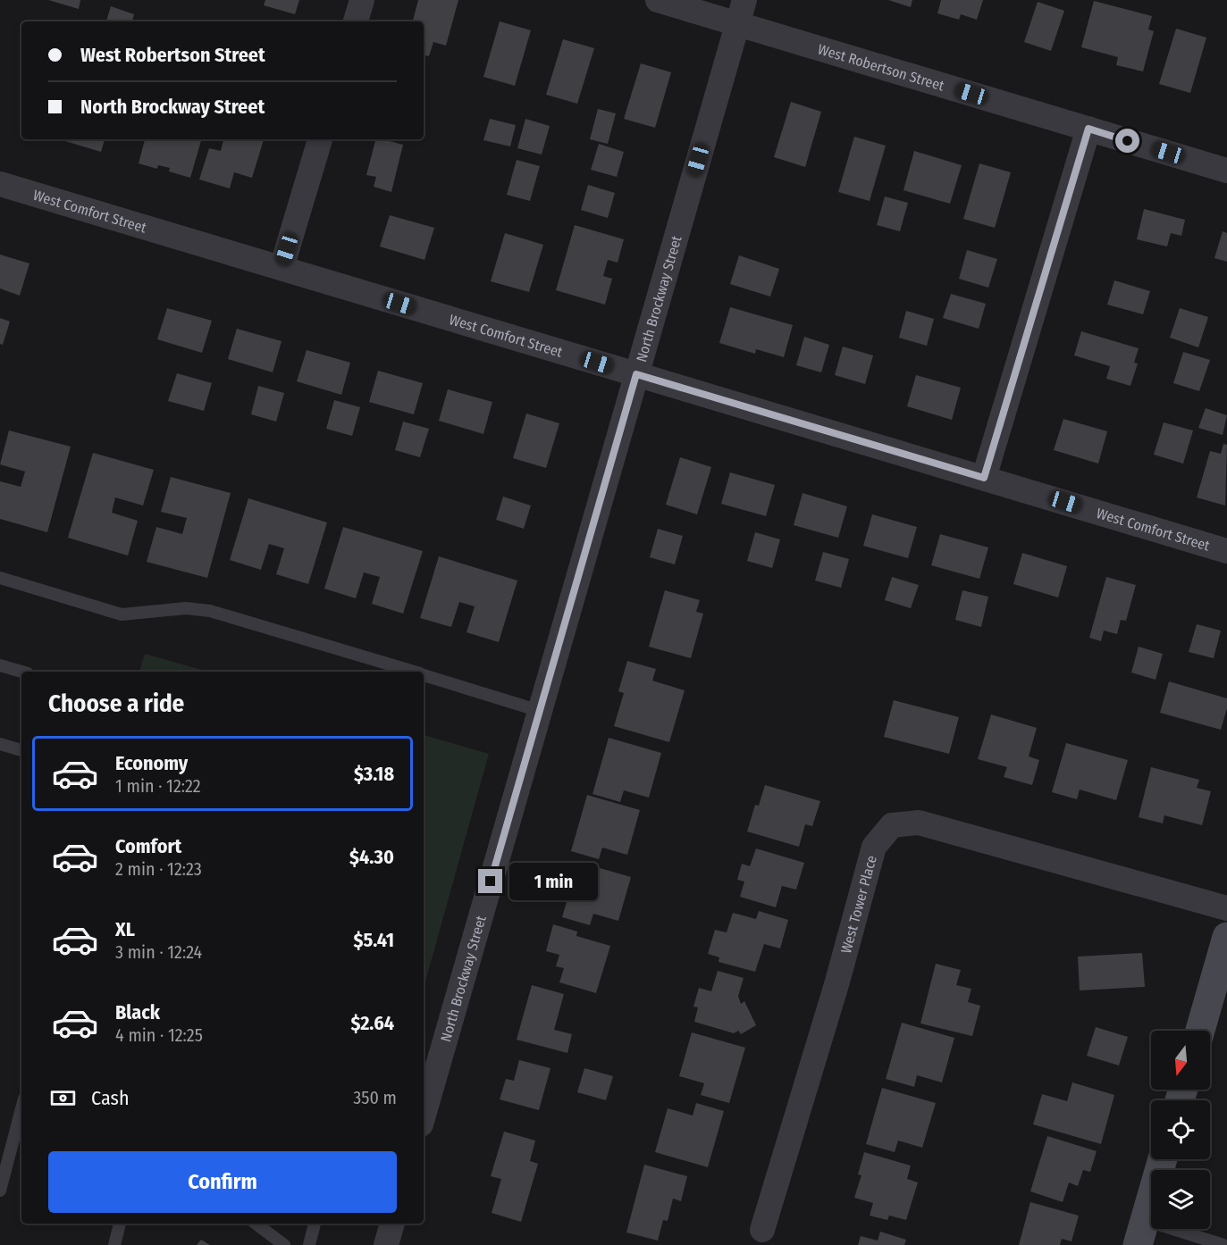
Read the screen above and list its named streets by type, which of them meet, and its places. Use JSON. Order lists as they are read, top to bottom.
{
  "streets": {
    "street": [
      "West Robertson Street",
      "West Comfort Street",
      "North Brockway Street",
      "West Tower Place"
    ]
  },
  "crossings": [
    ["West Robertson Street", "North Brockway Street"],
    ["West Comfort Street", "North Brockway Street"]
  ],
  "north": "bottom",
  "page": {
    "banner": ["West Robertson Street", "North Brockway Street"],
    "heading": "Choose a ride",
    "list": [
      {
        "name": "Economy",
        "note": "1 min · 12:22",
        "value": "$3.18"
      },
      {
        "name": "Comfort",
        "note": "2 min · 12:23",
        "value": "$4.30"
      },
      {
        "name": "XL",
        "note": "3 min · 12:24",
        "value": "$5.41"
      },
      {
        "name": "Black",
        "note": "4 min · 12:25",
        "value": "$2.64"
      }
    ],
    "bubble": "1 min",
    "pay": ["Cash", "350 m"],
    "buttons": "Confirm"
  }
}
